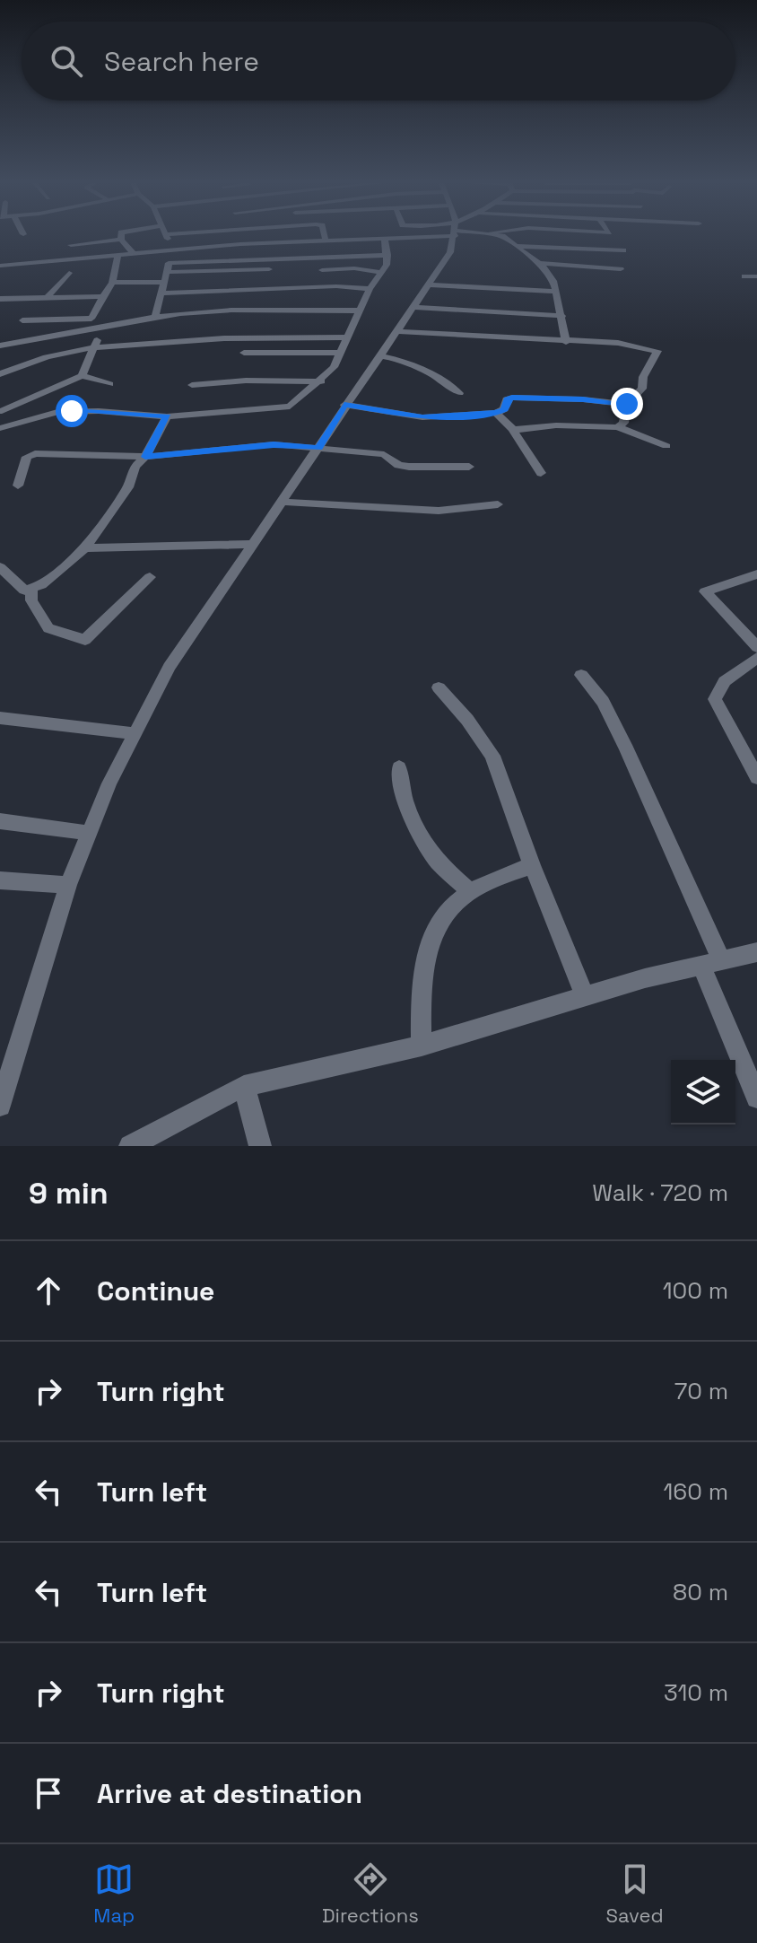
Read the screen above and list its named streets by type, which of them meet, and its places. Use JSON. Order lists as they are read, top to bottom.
{
  "page": {
    "search": "Search here",
    "heading": ["9 min", "Walk · 720 m"],
    "list": [
      ["Continue", "100 m"],
      ["Turn right", "70 m"],
      ["Turn left", "160 m"],
      ["Turn left", "80 m"],
      ["Turn right", "310 m"],
      "Arrive at destination"
    ],
    "nav": ["Map", "Directions", "Saved"]
  }
}
